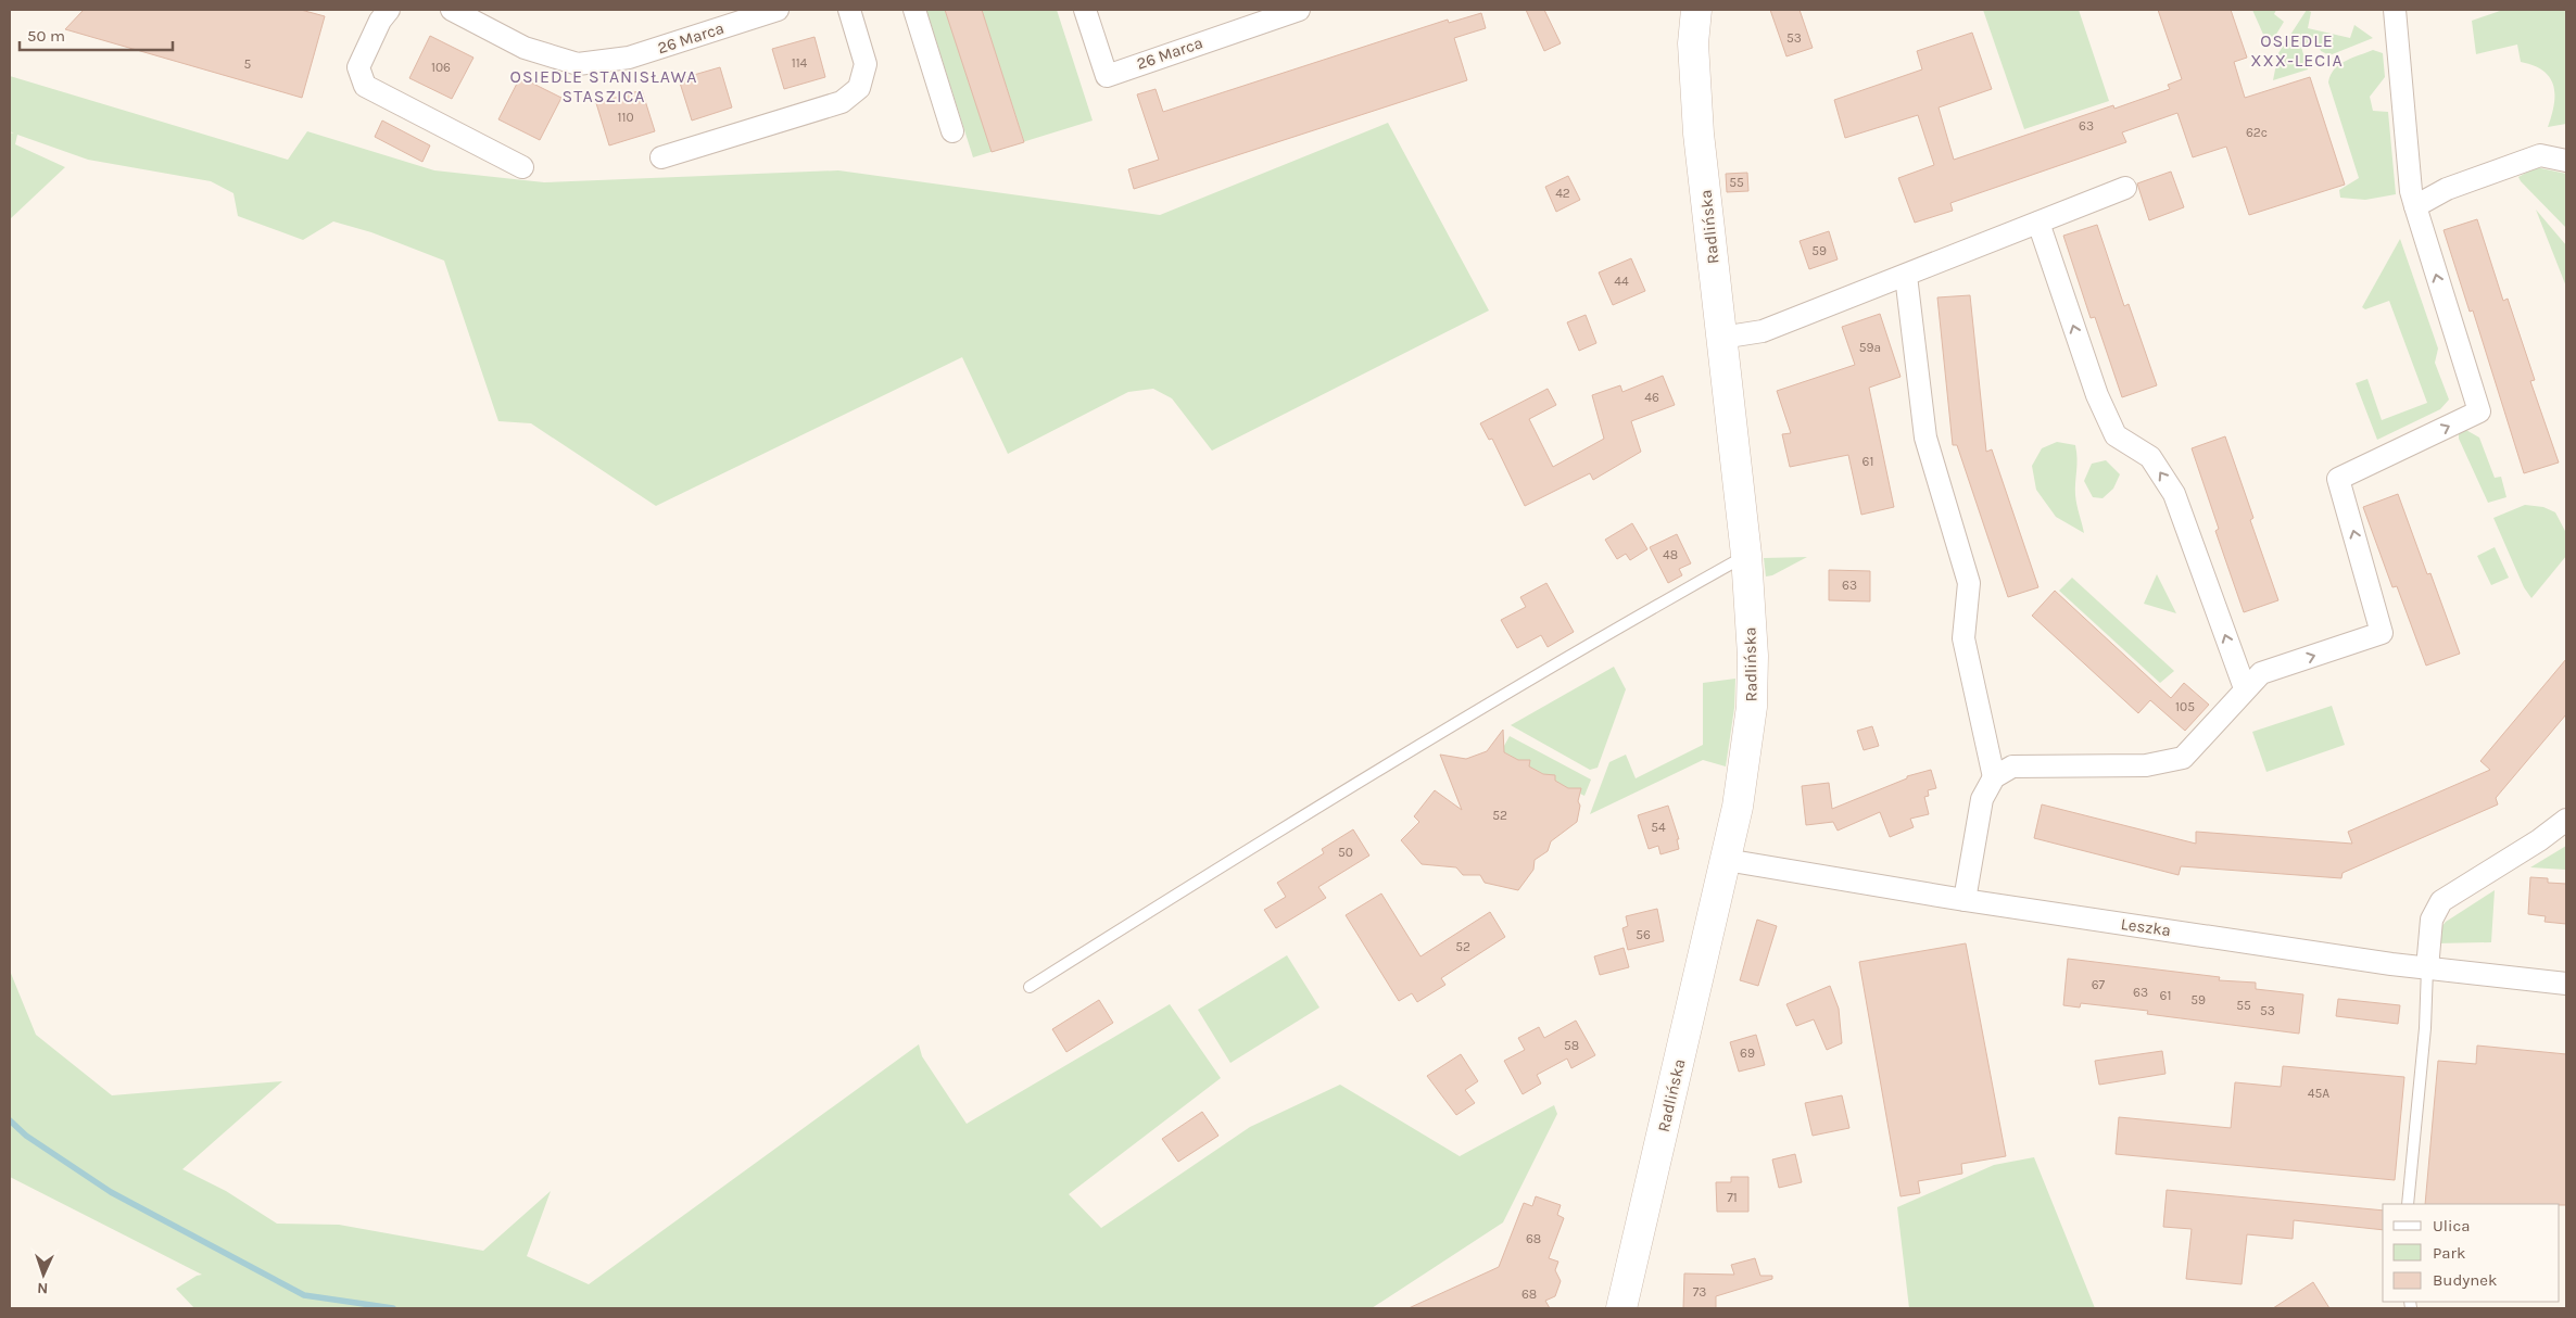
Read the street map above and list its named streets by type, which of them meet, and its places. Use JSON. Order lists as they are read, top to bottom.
{
  "streets": {
    "street": ["26 Marca", "Radlińska", "Leszka"]
  },
  "crossings": [
    ["Radlińska", "Leszka"]
  ],
  "districts": ["OSIEDLE XXX-LECIA", "OSIEDLE STANISŁAWA STASZICA"],
  "house_numbers": [
    "53",
    "114",
    "5",
    "106",
    "110",
    "63",
    "62c",
    "55",
    "42",
    "59",
    "44",
    "59a",
    "46",
    "61",
    "48",
    "63",
    "105",
    "52",
    "54",
    "50",
    "56",
    "52",
    "67",
    "63",
    "61",
    "59",
    "55",
    "53",
    "58",
    "69",
    "45A",
    "71",
    "68",
    "73",
    "68"
  ],
  "legend": ["Ulica", "Park", "Budynek"],
  "scale_bar": "50 m",
  "north": "bottom"
}
